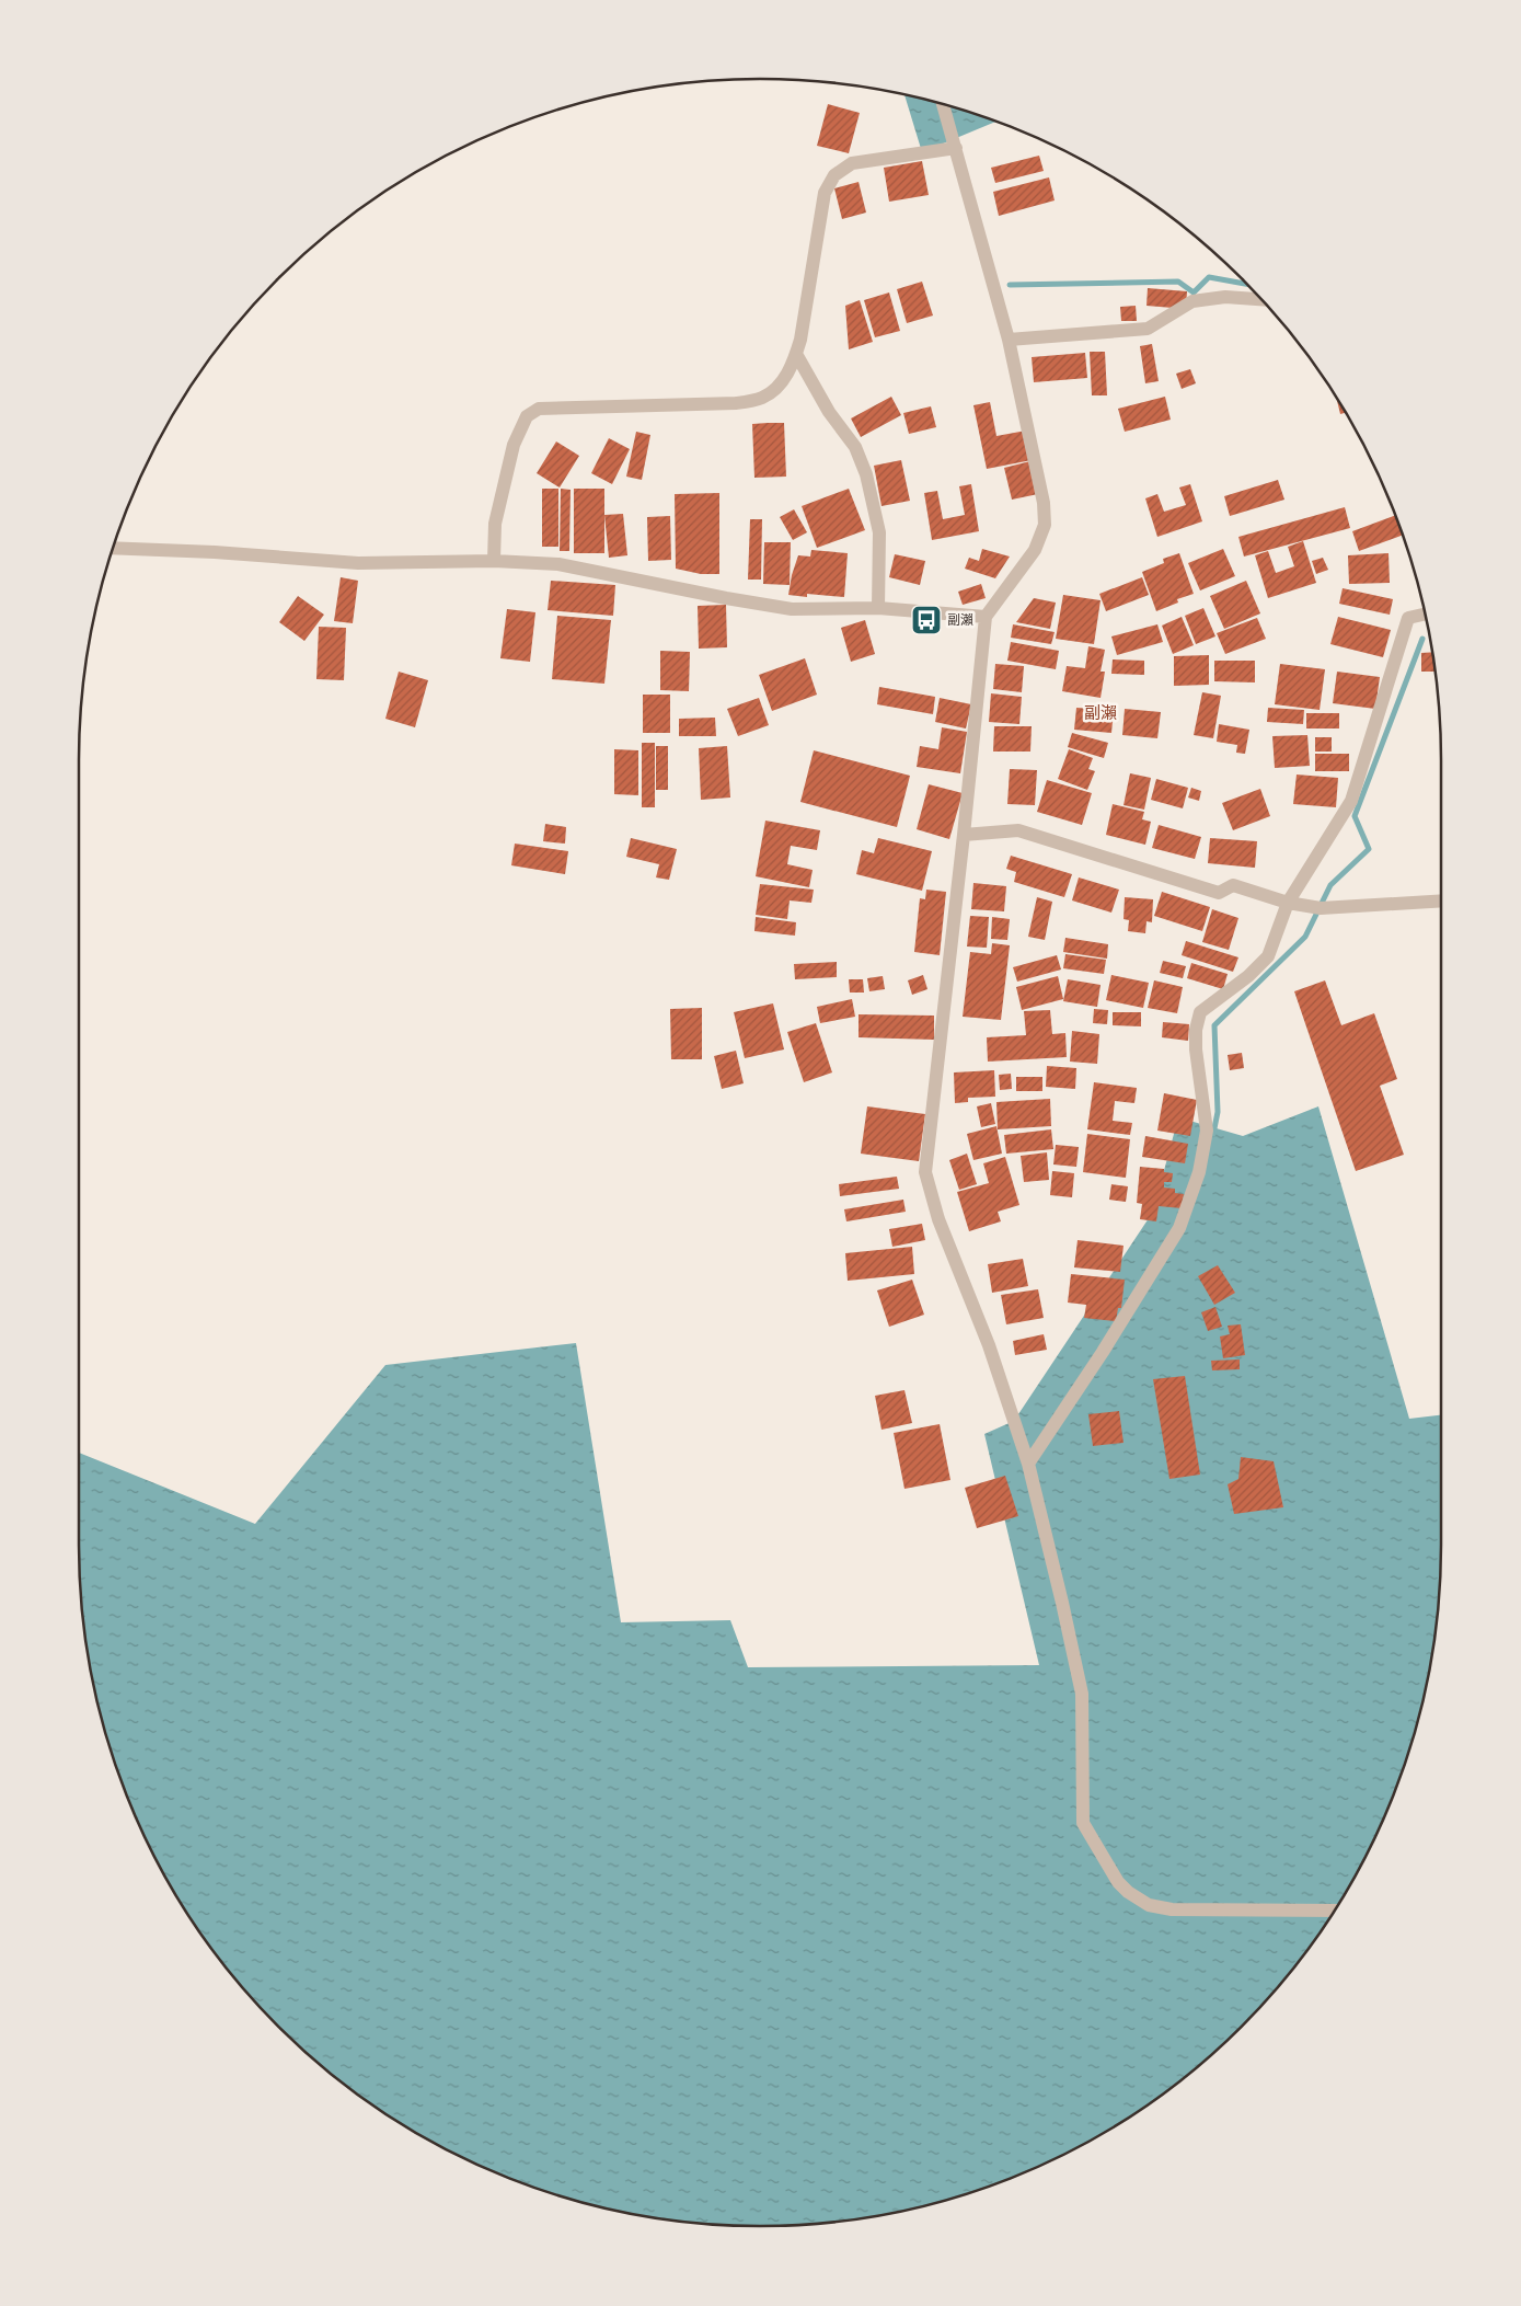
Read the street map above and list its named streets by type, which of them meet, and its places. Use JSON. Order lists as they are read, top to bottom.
{
  "districts": ["副瀨"],
  "places": {
    "bus stop": ["副瀨"]
  }
}
